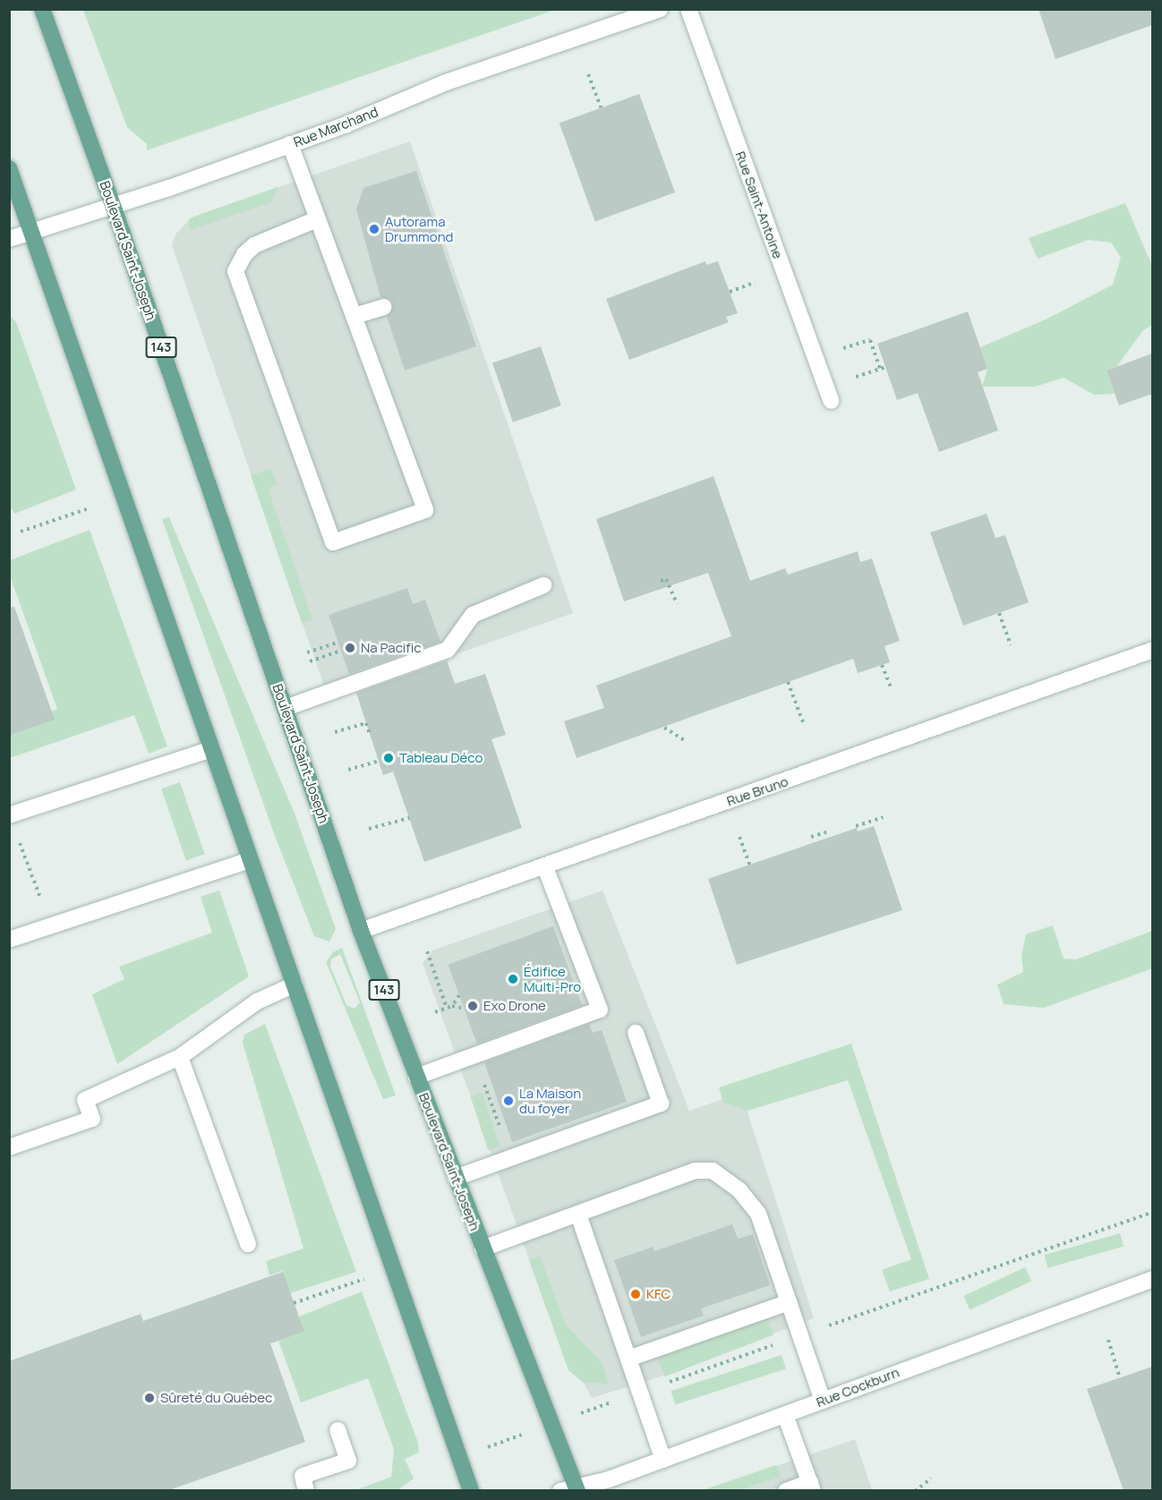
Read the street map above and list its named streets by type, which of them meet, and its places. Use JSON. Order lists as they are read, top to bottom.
{
  "streets": {
    "main road": ["Boulevard Saint-Joseph", "143"],
    "street": [
      "Rue Marchand",
      "Rue Saint-Antoine",
      "Rue Bruno",
      "Rue Cockburn"
    ]
  },
  "crossings": [
    ["Rue Marchand", "Boulevard Saint-Joseph"],
    ["Boulevard Saint-Joseph", "Rue Bruno"],
    ["Boulevard Saint-Joseph", "Rue Cockburn"]
  ],
  "places": [
    "Autorama Drummond",
    "Na Pacific",
    "Tableau Déco",
    "Édifice Multi-Pro",
    "Exo Drone",
    "La Maison du foyer",
    "KFC",
    "Sûreté du Québec"
  ]
}
